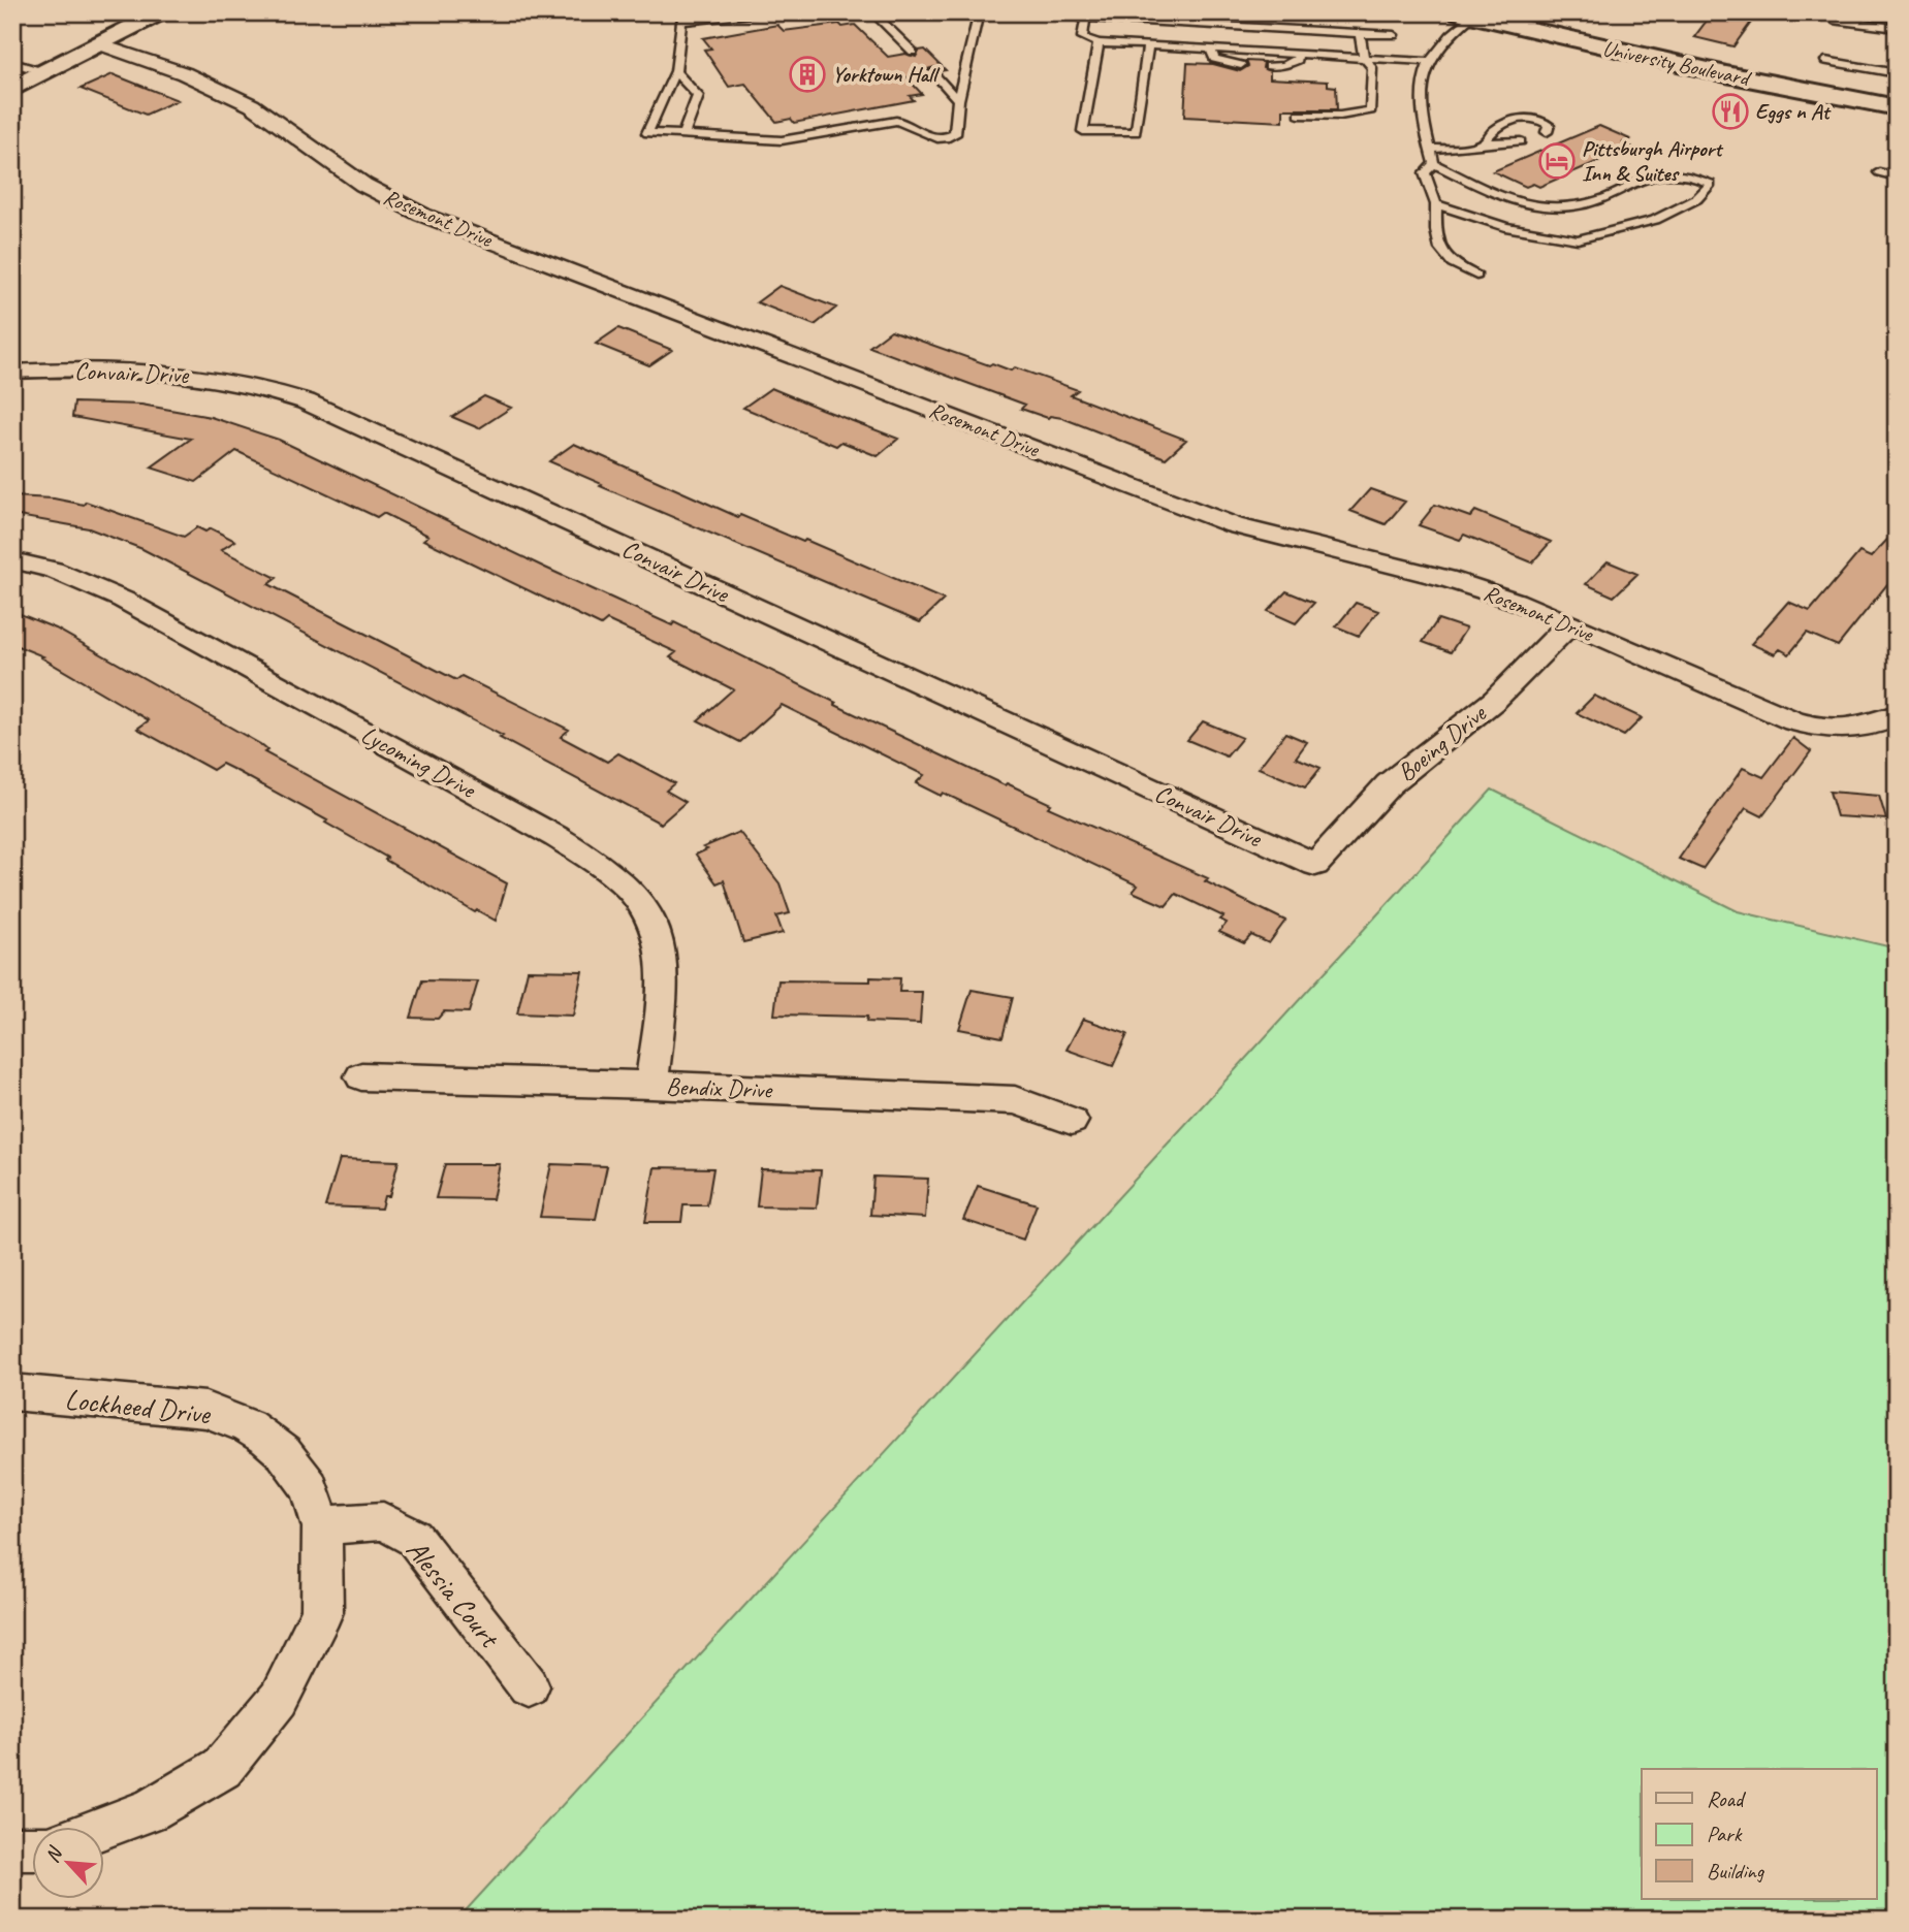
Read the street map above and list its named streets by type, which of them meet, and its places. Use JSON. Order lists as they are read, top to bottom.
{
  "streets": {
    "main road": ["University Boulevard"],
    "street": [
      "Rosemont Drive",
      "Convair Drive",
      "Boeing Drive",
      "Lycoming Drive",
      "Bendix Drive",
      "Lockheed Drive",
      "Alessia Court"
    ]
  },
  "crossings": [
    ["Rosemont Drive", "Boeing Drive"],
    ["Convair Drive", "Boeing Drive"],
    ["Lycoming Drive", "Bendix Drive"],
    ["Lockheed Drive", "Alessia Court"]
  ],
  "places": {
    "building": ["Yorktown Hall"],
    "restaurant": ["Eggs n At"],
    "hotel": ["Pittsburgh Airport Inn & Suites"]
  },
  "legend": ["Road", "Park", "Building"],
  "north": "top left"
}
